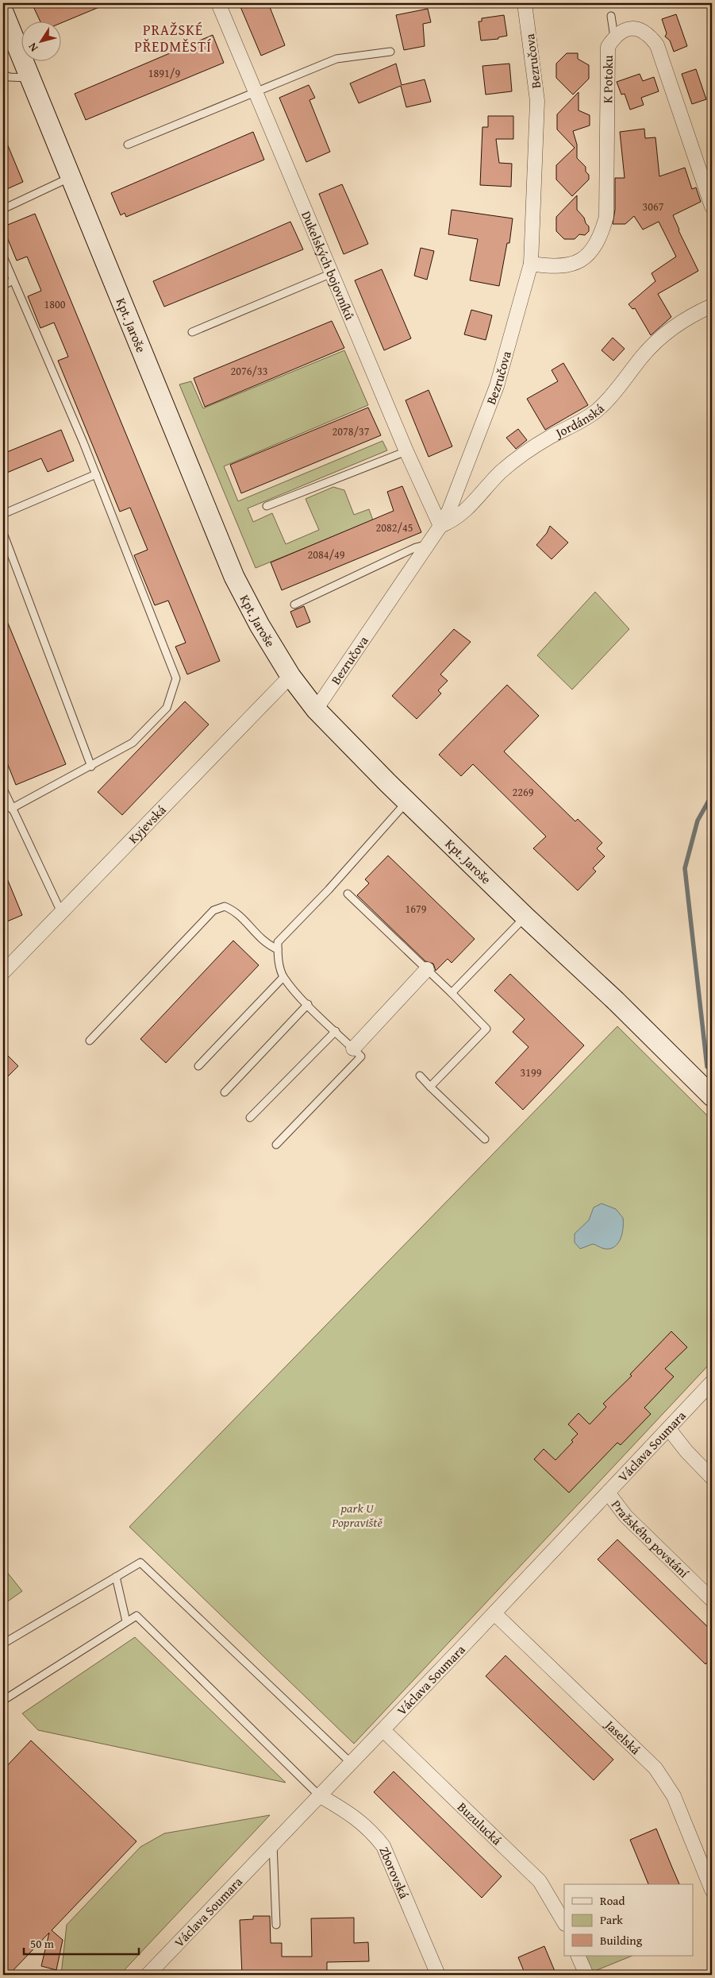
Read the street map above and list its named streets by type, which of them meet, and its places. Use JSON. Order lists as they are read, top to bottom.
{
  "streets": {
    "street": [
      "Bezručova",
      "K Potoku",
      "Dukelských bojovníků",
      "Kpt. Jaroše",
      "Jordánská",
      "Kyjevská",
      "Václava Soumara",
      "Pražského povstání",
      "Jaselská",
      "Buzulucká",
      "Zborovská"
    ]
  },
  "crossings": [
    ["Bezručova", "K Potoku"],
    ["Bezručova", "Dukelských bojovníků"],
    ["Bezručova", "Kpt. Jaroše"],
    ["Bezručova", "Jordánská"],
    ["Dukelských bojovníků", "Jordánská"],
    ["Kpt. Jaroše", "Kyjevská"],
    ["Václava Soumara", "Pražského povstání"],
    ["Václava Soumara", "Jaselská"],
    ["Václava Soumara", "Buzulucká"],
    ["Václava Soumara", "Zborovská"]
  ],
  "districts": ["PRAŽSKÉ PŘEDMĚSTÍ"],
  "parks": ["park U Popraviště"],
  "house_numbers": [
    "1891/9",
    "3067",
    "1800",
    "2076/33",
    "2078/37",
    "2082/45",
    "2084/49",
    "2269",
    "1679",
    "3199"
  ],
  "legend": ["Road", "Park", "Building"],
  "scale_bar": "50 m",
  "north": "bottom left"
}
